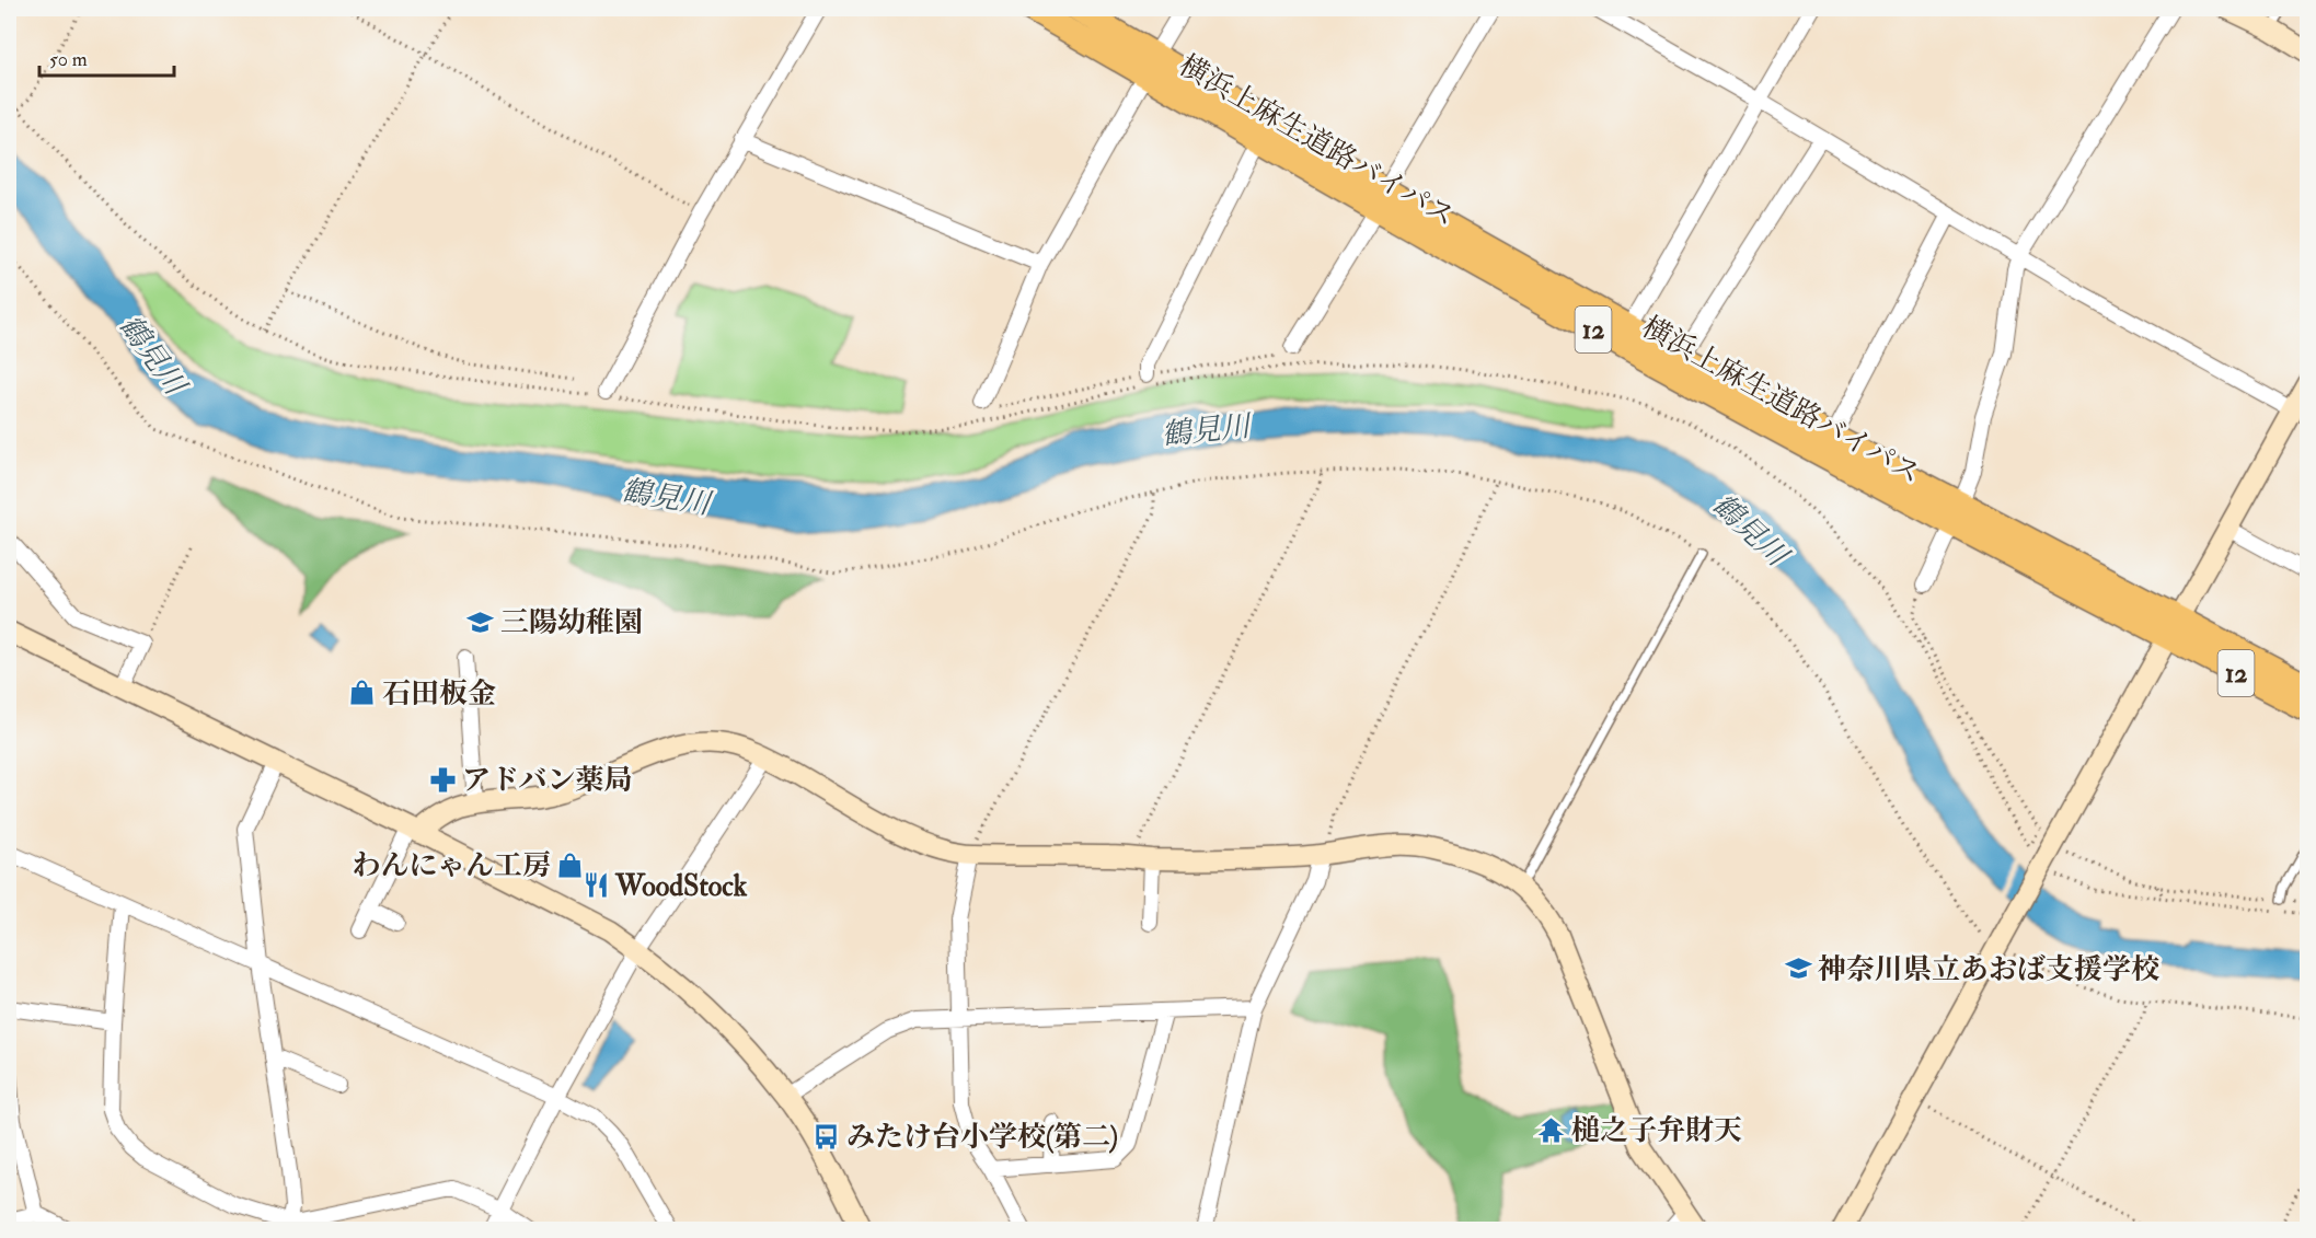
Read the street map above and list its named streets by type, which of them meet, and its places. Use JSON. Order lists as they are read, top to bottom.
{
  "streets": {
    "main road": ["横浜上麻生道路バイパス", "12"]
  },
  "water": ["鶴見川"],
  "places": {
    "school or university": ["三陽幼稚園", "神奈川県立あおば支援学校"],
    "shop": ["石田板金", "わんにゃん工房"],
    "pharmacy": ["アドバン薬局"],
    "restaurant": ["WoodStock"],
    "temple": ["槌之子弁財天"],
    "bus stop": ["みたけ台小学校(第二)"]
  },
  "scale_bar": "50 m"
}
